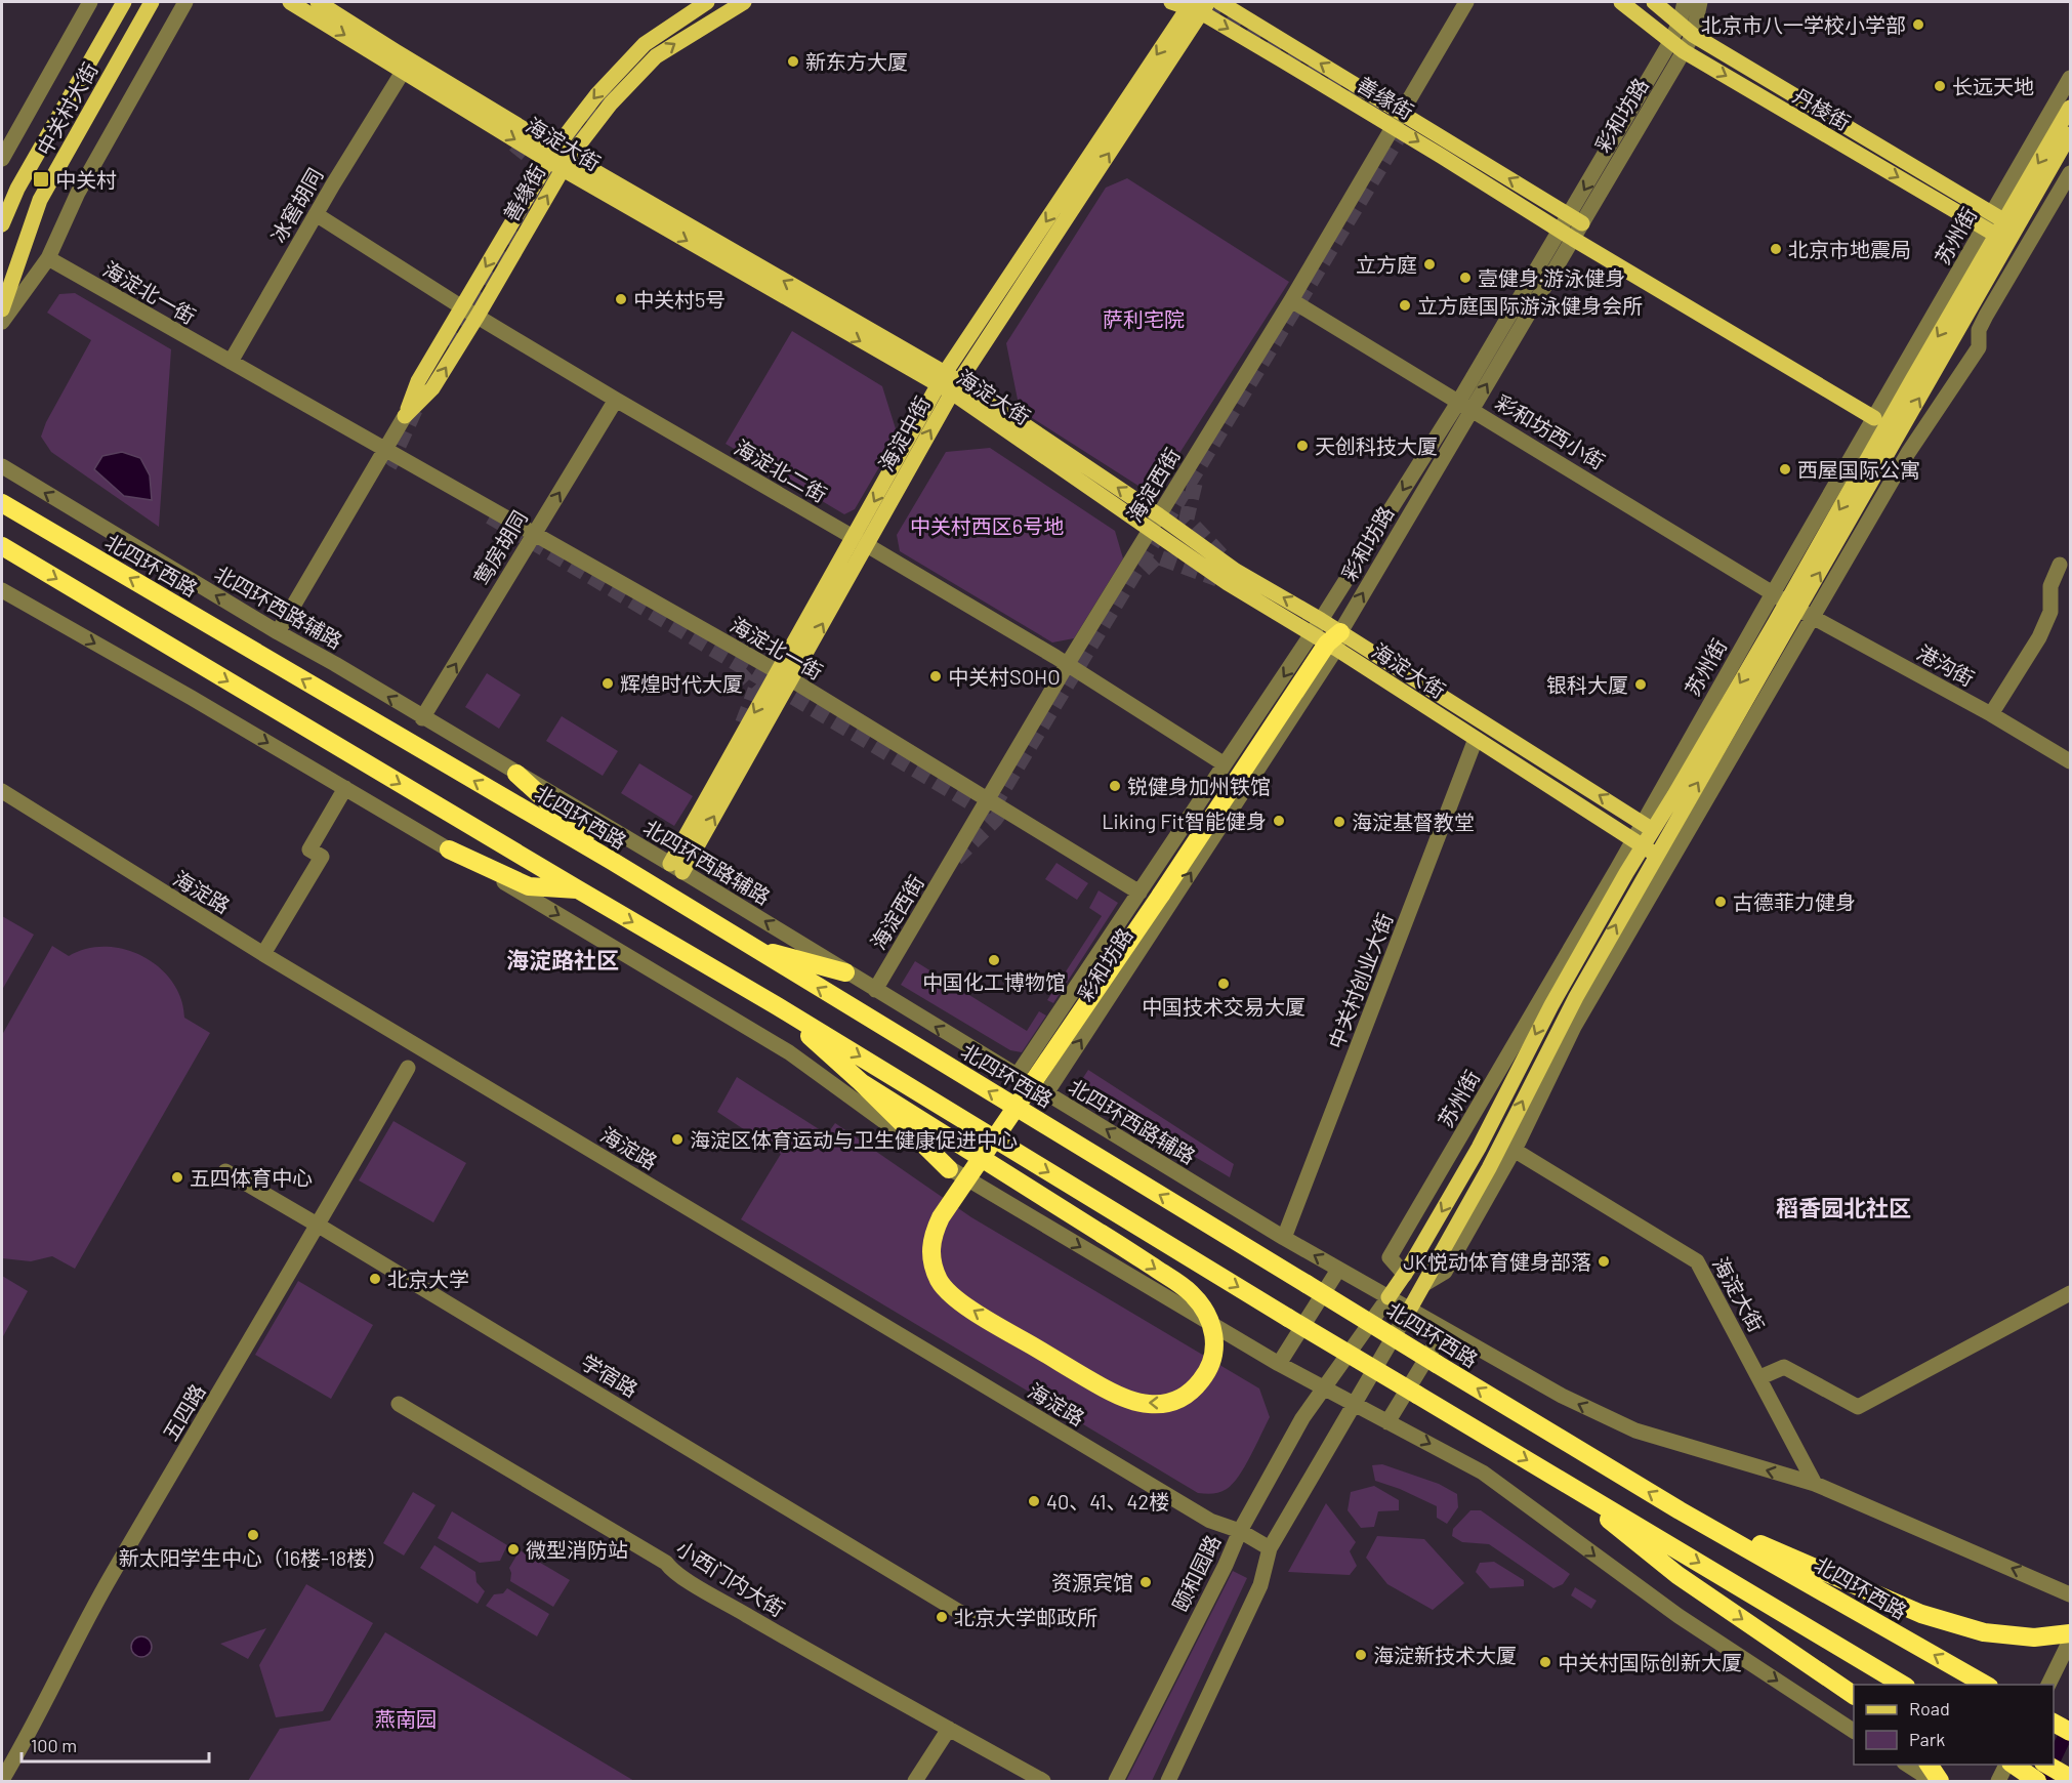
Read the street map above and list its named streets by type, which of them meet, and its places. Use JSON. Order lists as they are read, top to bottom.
{
  "streets": {
    "highway": ["北四环西路"],
    "main road": [
      "善缘街",
      "中关村大街",
      "丹棱街",
      "海淀大街",
      "苏州街",
      "海淀中街"
    ],
    "street": [
      "彩和坊路",
      "冰窖胡同",
      "海淀北一街",
      "彩和坊西小街",
      "海淀北二街",
      "海淀西街",
      "莺房胡同",
      "北四环西路辅路",
      "港沟街",
      "海淀路",
      "中关村创业大街",
      "学宿路",
      "五四路",
      "颐和园路",
      "小西门内大街"
    ]
  },
  "crossings": [
    ["善缘街", "彩和坊路"],
    ["善缘街", "海淀大街"],
    ["善缘街", "苏州街"],
    ["善缘街", "海淀北一街"],
    ["善缘街", "海淀中街"],
    ["善缘街", "海淀北二街"],
    ["善缘街", "海淀西街"],
    ["善缘街", "北四环西路辅路"],
    ["丹棱街", "彩和坊路"],
    ["丹棱街", "苏州街"],
    ["彩和坊路", "海淀大街"],
    ["彩和坊路", "海淀北一街"],
    ["彩和坊路", "彩和坊西小街"],
    ["彩和坊路", "海淀北二街"],
    ["彩和坊路", "北四环西路辅路"],
    ["海淀大街", "冰窖胡同"],
    ["海淀大街", "苏州街"],
    ["海淀大街", "海淀中街"],
    ["海淀大街", "海淀西街"],
    ["海淀大街", "北四环西路"],
    ["海淀大街", "中关村创业大街"],
    ["冰窖胡同", "海淀北一街"],
    ["冰窖胡同", "海淀北二街"],
    ["苏州街", "彩和坊西小街"],
    ["苏州街", "北四环西路"],
    ["苏州街", "北四环西路辅路"],
    ["苏州街", "港沟街"],
    ["苏州街", "颐和园路"],
    ["海淀北一街", "海淀中街"],
    ["海淀北一街", "海淀西街"],
    ["海淀北一街", "莺房胡同"],
    ["彩和坊西小街", "海淀西街"],
    ["彩和坊西小街", "港沟街"],
    ["海淀中街", "海淀北二街"],
    ["海淀中街", "北四环西路辅路"],
    ["海淀北二街", "海淀西街"],
    ["海淀北二街", "莺房胡同"],
    ["海淀西街", "北四环西路辅路"],
    ["莺房胡同", "北四环西路辅路"],
    ["北四环西路", "北四环西路辅路"],
    ["北四环西路", "颐和园路"],
    ["北四环西路辅路", "中关村创业大街"],
    ["北四环西路辅路", "颐和园路"],
    ["海淀路", "颐和园路"],
    ["学宿路", "五四路"]
  ],
  "one_way": ["莺房胡同"],
  "districts": ["海淀路社区", "稻香园北社区"],
  "parks": ["萨利宅院", "中关村西区6号地", "燕南园"],
  "places": {
    "other": [
      "北京市八一学校小学部",
      "新东方大厦",
      "长远天地",
      "北京市地震局",
      "立方庭",
      "壹健身·游泳健身",
      "中关村5号",
      "立方庭国际游泳健身会所",
      "天创科技大厦",
      "西屋国际公寓",
      "中关村SOHO",
      "辉煌时代大厦",
      "银科大厦",
      "锐健身加州铁馆",
      "Liking Fit智能健身",
      "海淀基督教堂",
      "古德菲力健身",
      "中国化工博物馆",
      "中国技术交易大厦",
      "海淀区体育运动与卫生健康促进中心",
      "五四体育中心",
      "JK悦动体育健身部落",
      "北京大学",
      "40、41、42楼",
      "新太阳学生中心（16楼-18楼）",
      "微型消防站",
      "资源宾馆",
      "北京大学邮政所",
      "海淀新技术大厦",
      "中关村国际创新大厦"
    ],
    "transit": ["中关村"]
  },
  "legend": ["Road", "Park"],
  "scale_bar": "100 m"
}
